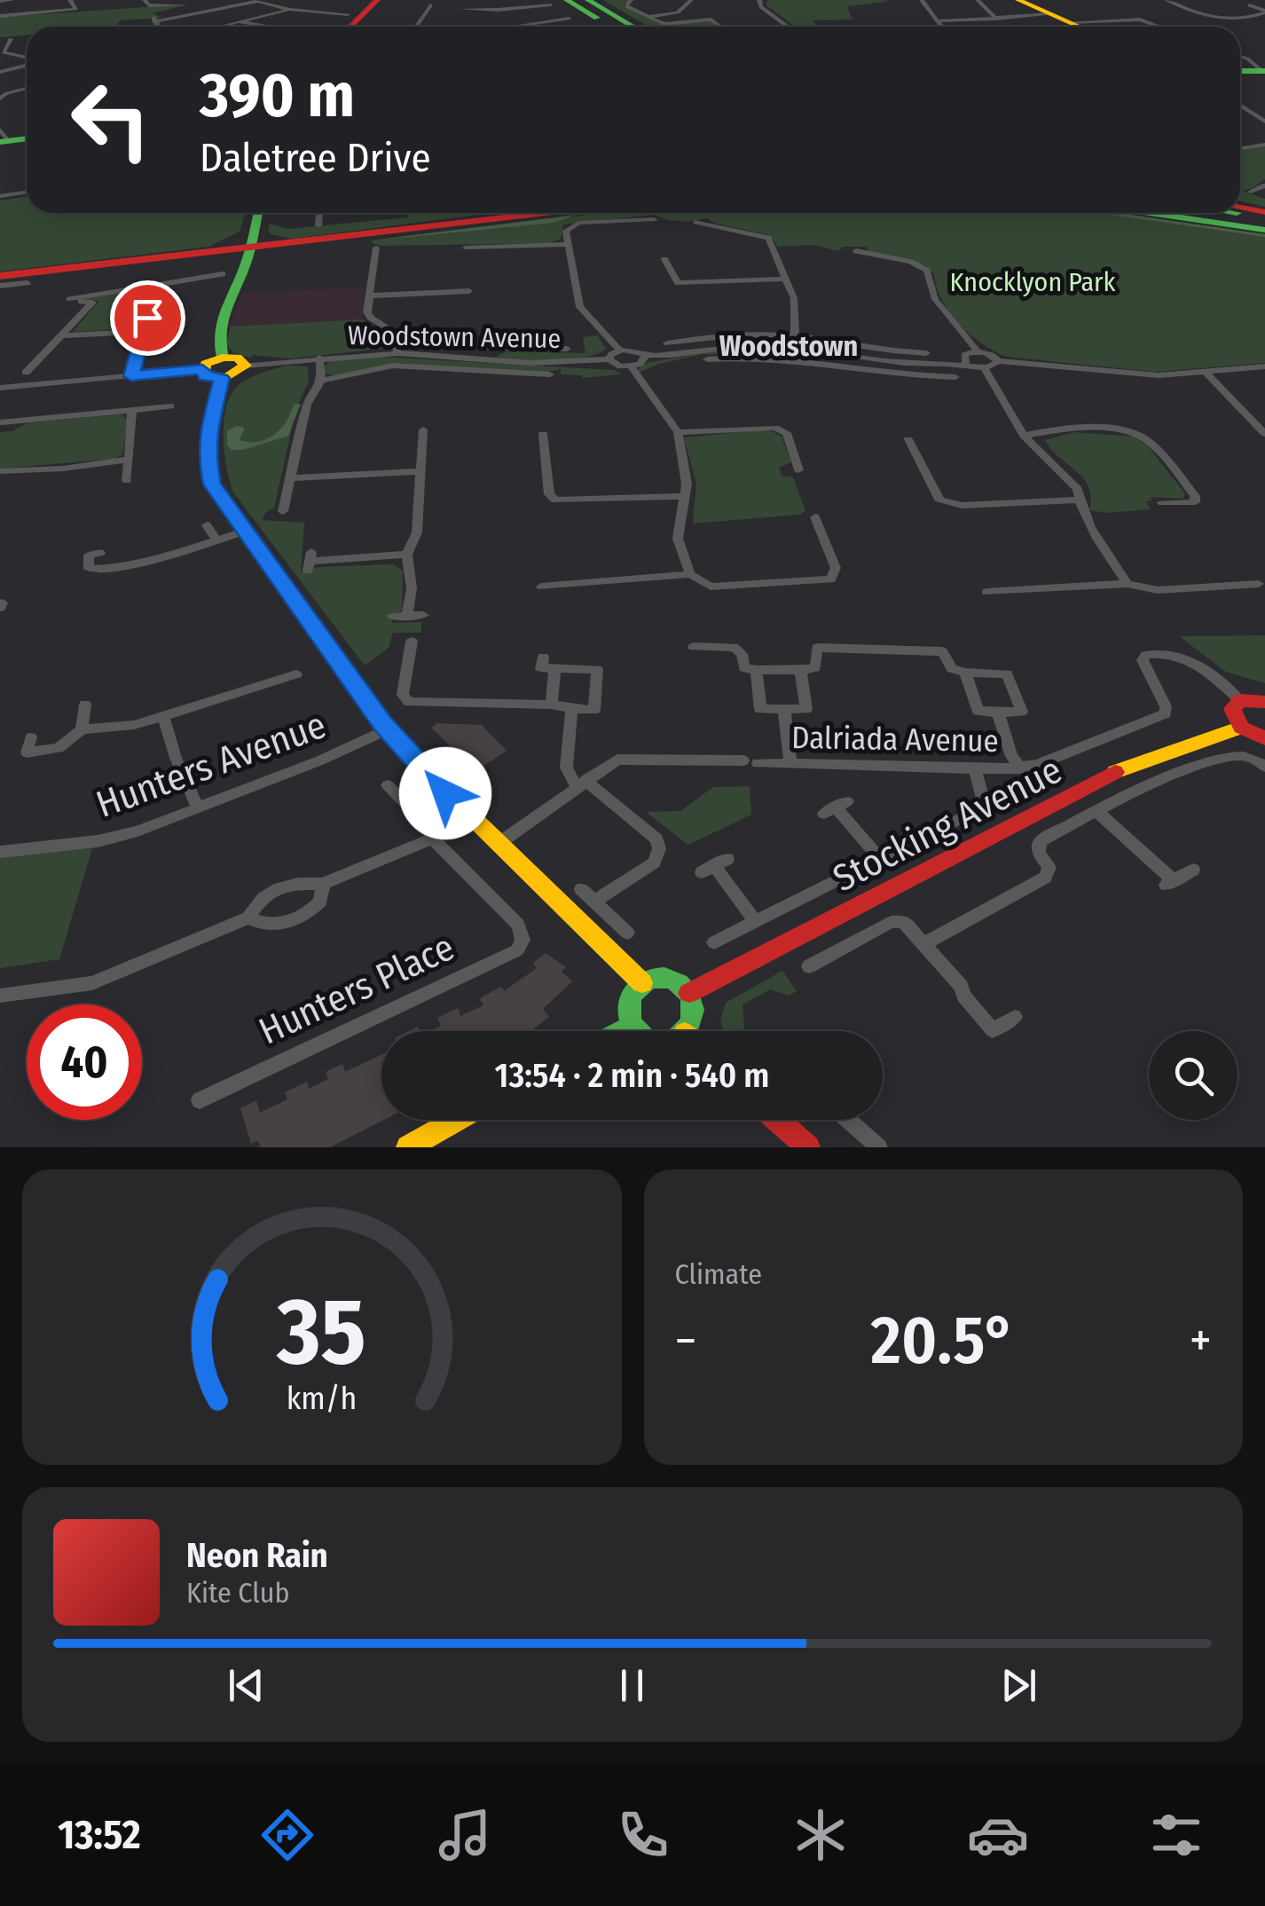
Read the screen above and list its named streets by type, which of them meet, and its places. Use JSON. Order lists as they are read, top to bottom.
{
  "streets": {
    "main road": ["Stocking Avenue"],
    "street": [
      "Woodstown Avenue",
      "Dalriada Avenue",
      "Hunters Avenue",
      "Hunters Place"
    ]
  },
  "districts": ["Woodstown"],
  "parks": ["Knocklyon Park"],
  "page": {
    "turn": ["390 m", "Daletree Drive"],
    "limit": "40",
    "trip": "13:54 · 2 min · 540 m",
    "tile": "Climate",
    "heat": ["−", "20.5°", "+"],
    "song": ["Neon Rain", "Kite Club"],
    "tabs": "13:52",
    "gauge": ["35", "km/h"]
  }
}
